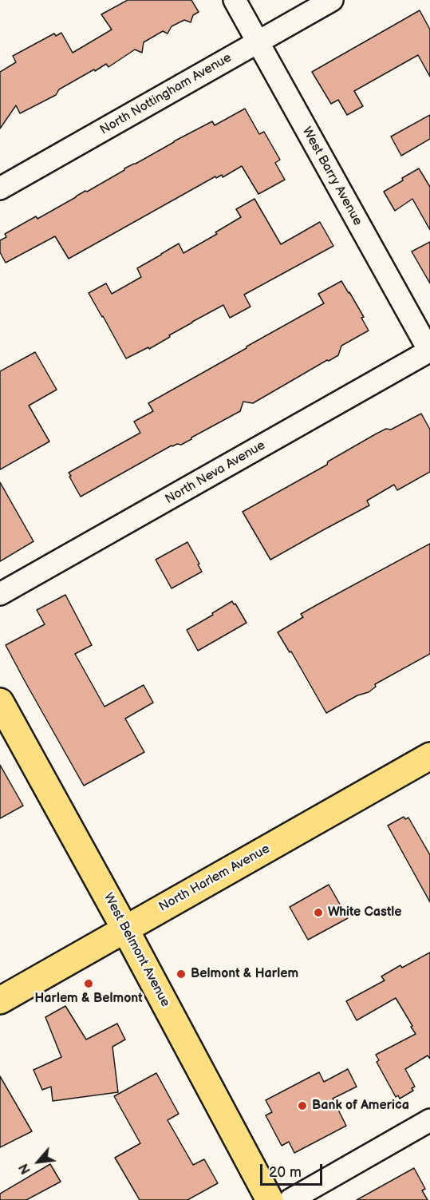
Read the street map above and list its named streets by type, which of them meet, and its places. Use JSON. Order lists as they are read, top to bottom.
{
  "streets": {
    "main road": ["North Harlem Avenue", "West Belmont Avenue"],
    "street": ["North Nottingham Avenue", "West Barry Avenue", "North Neva Avenue"]
  },
  "crossings": [
    ["North Nottingham Avenue", "West Barry Avenue"],
    ["West Barry Avenue", "North Neva Avenue"],
    ["North Harlem Avenue", "West Belmont Avenue"]
  ],
  "places": [
    "White Castle",
    "Belmont & Harlem",
    "Harlem & Belmont",
    "Bank of America"
  ],
  "scale_bar": "20 m",
  "north": "bottom left"
}
